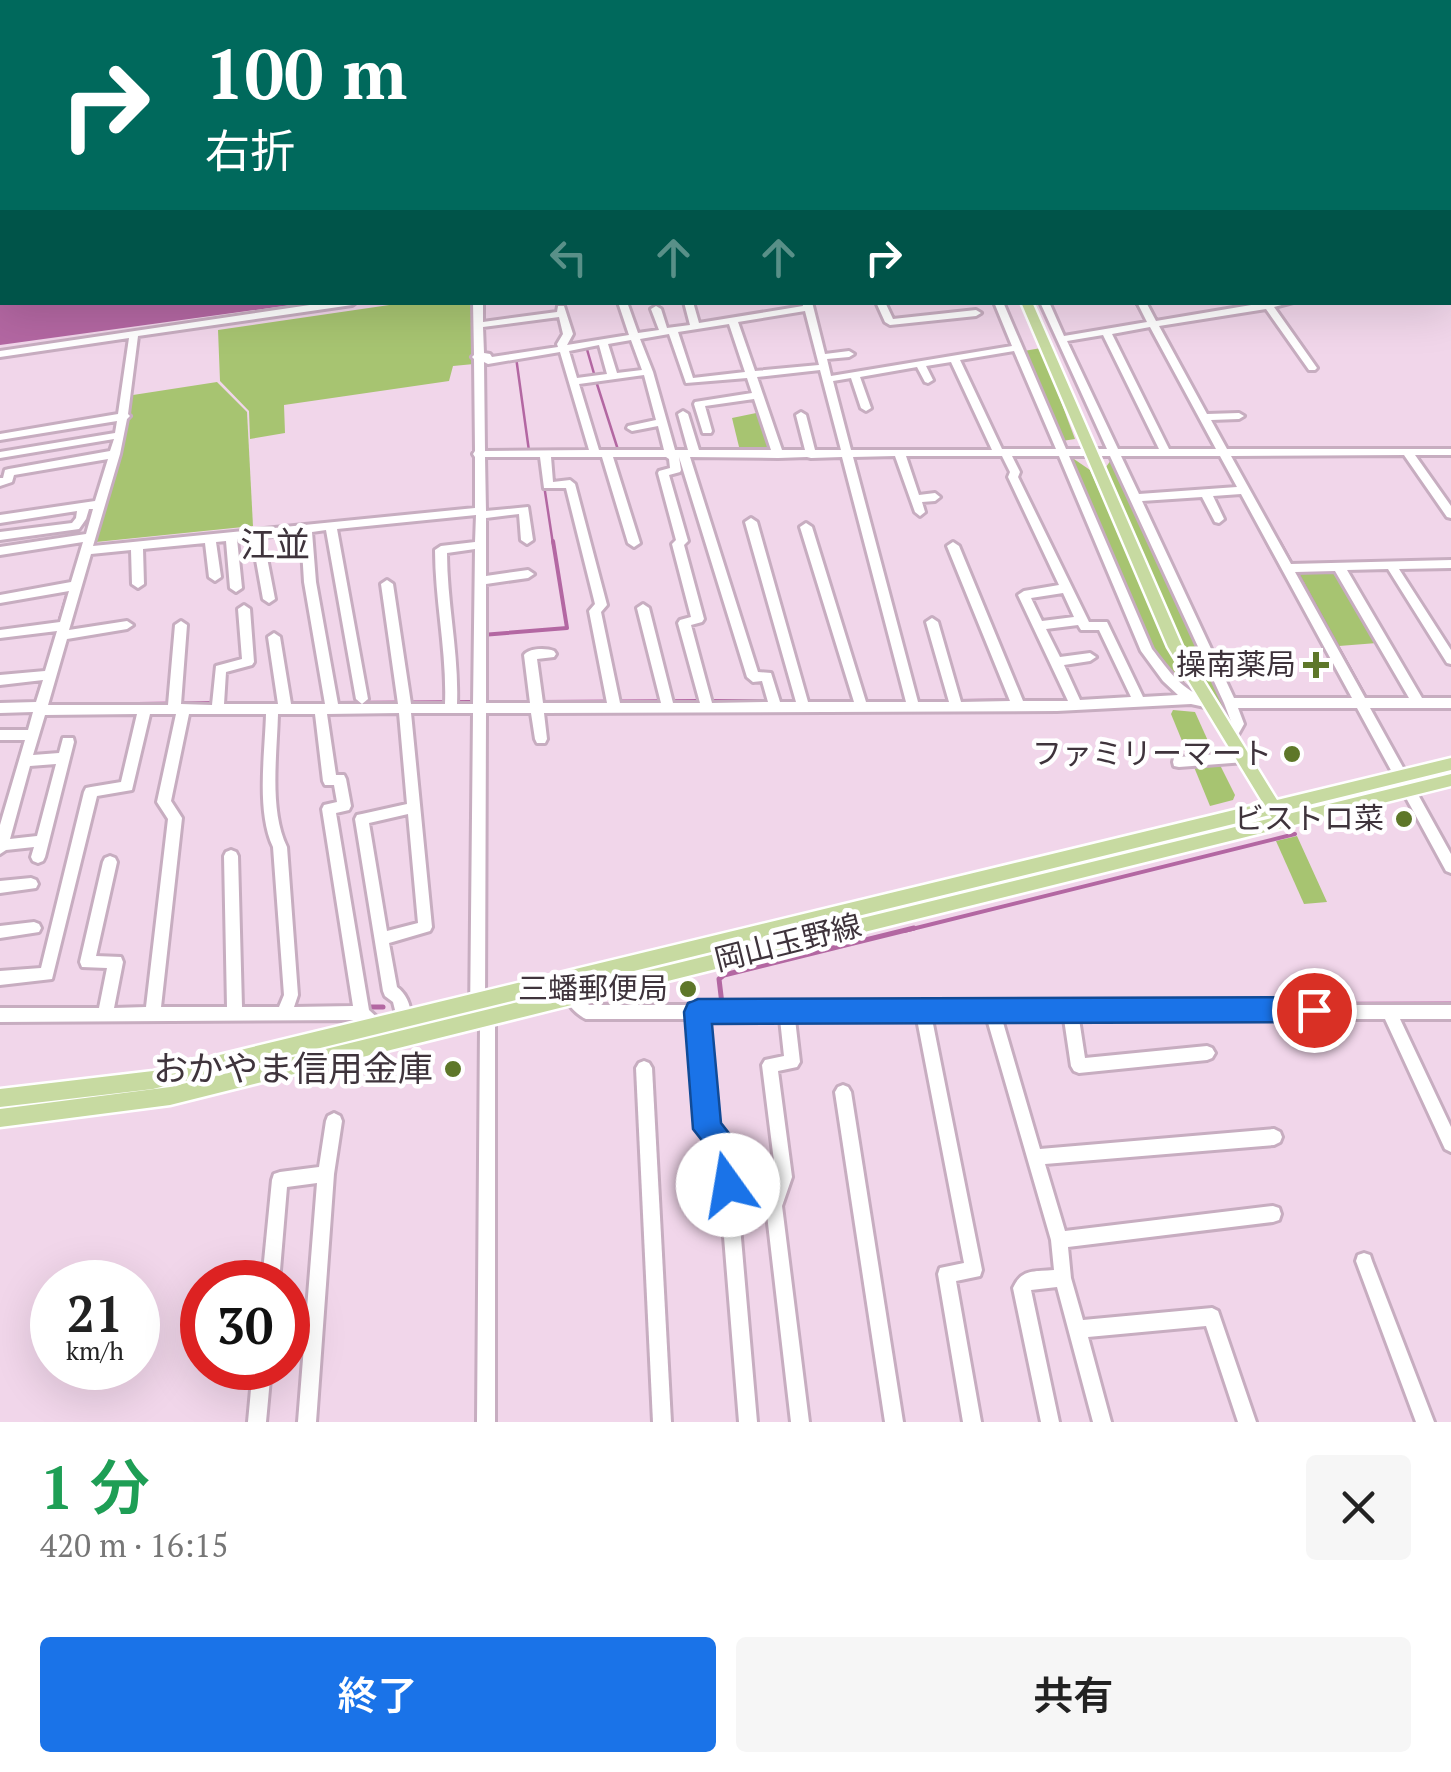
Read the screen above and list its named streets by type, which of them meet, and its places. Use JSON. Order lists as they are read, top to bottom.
{
  "streets": {
    "main road": ["岡山玉野線"]
  },
  "districts": ["江並"],
  "places": {
    "health": ["操南薬局"],
    "other": [
      "ファミリーマート",
      "ビストロ菜",
      "三蟠郵便局",
      "おかやま信用金庫"
    ]
  },
  "page": {
    "turn": ["100 m", "右折"],
    "speed": "21 km/h",
    "limit": "30",
    "heading": ["1 分", "420 m · 16:15"],
    "buttons": ["終了", "共有"]
  }
}
